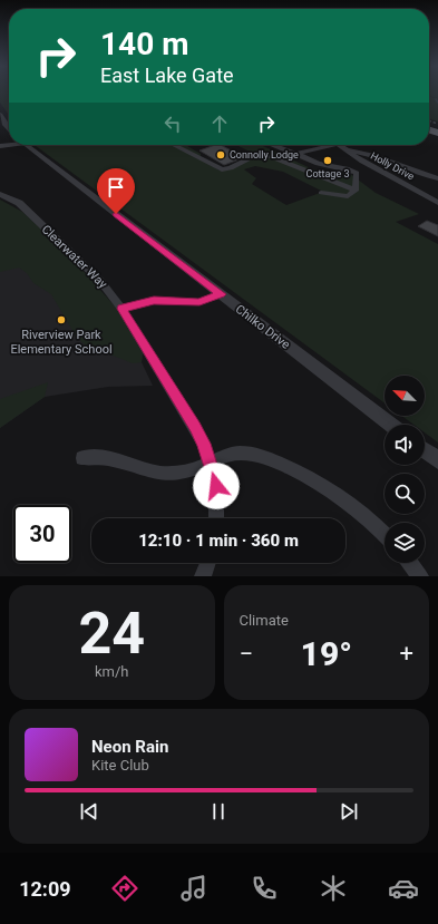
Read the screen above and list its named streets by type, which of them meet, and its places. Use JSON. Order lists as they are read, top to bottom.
{
  "streets": {
    "street": ["Holly Drive", "Clearwater Way", "Chilko Drive"]
  },
  "places": ["Connolly Lodge", "Cottage 3", "Riverview Park Elementary School"],
  "north": "top left",
  "page": {
    "turn": ["140 m", "East Lake Gate"],
    "limit": "30",
    "trip": "12:10 · 1 min · 360 m",
    "tile": [
      ["24", "km/h"],
      "Climate"
    ],
    "heat": ["−", "19°", "+"],
    "song": ["Neon Rain", "Kite Club"],
    "tabs": "12:09"
  }
}
